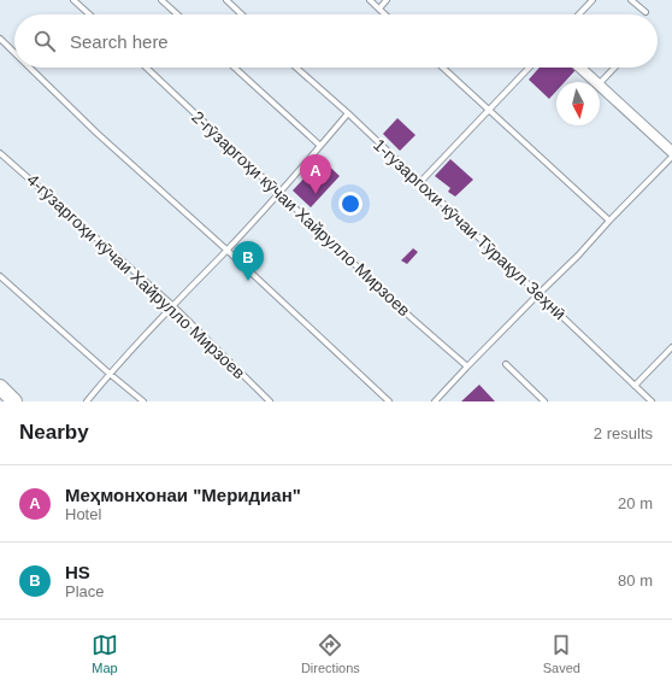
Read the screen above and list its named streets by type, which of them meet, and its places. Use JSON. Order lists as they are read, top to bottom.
{
  "streets": {
    "lane": ["2-гӯзаргоҳи кӯчаи Хайрулло Мирзоев", "1-гузаргохи кӯчаи Тӯрақул Зеҳнӣ", "4-гӯзаргоҳи кӯчаи Хайрулло Мирзоев"]
  },
  "north": "bottom",
  "page": {
    "search": "Search here",
    "pins": ["A", "B"],
    "heading": ["Nearby", "2 results"],
    "list": [
      {
        "mark": "A",
        "name": "Меҳмонхонаи \"Меридиан\"",
        "note": "Hotel",
        "value": "20 m"
      },
      {
        "mark": "B",
        "name": "HS",
        "note": "Place",
        "value": "80 m"
      }
    ],
    "nav": ["Map", "Directions", "Saved"]
  }
}
